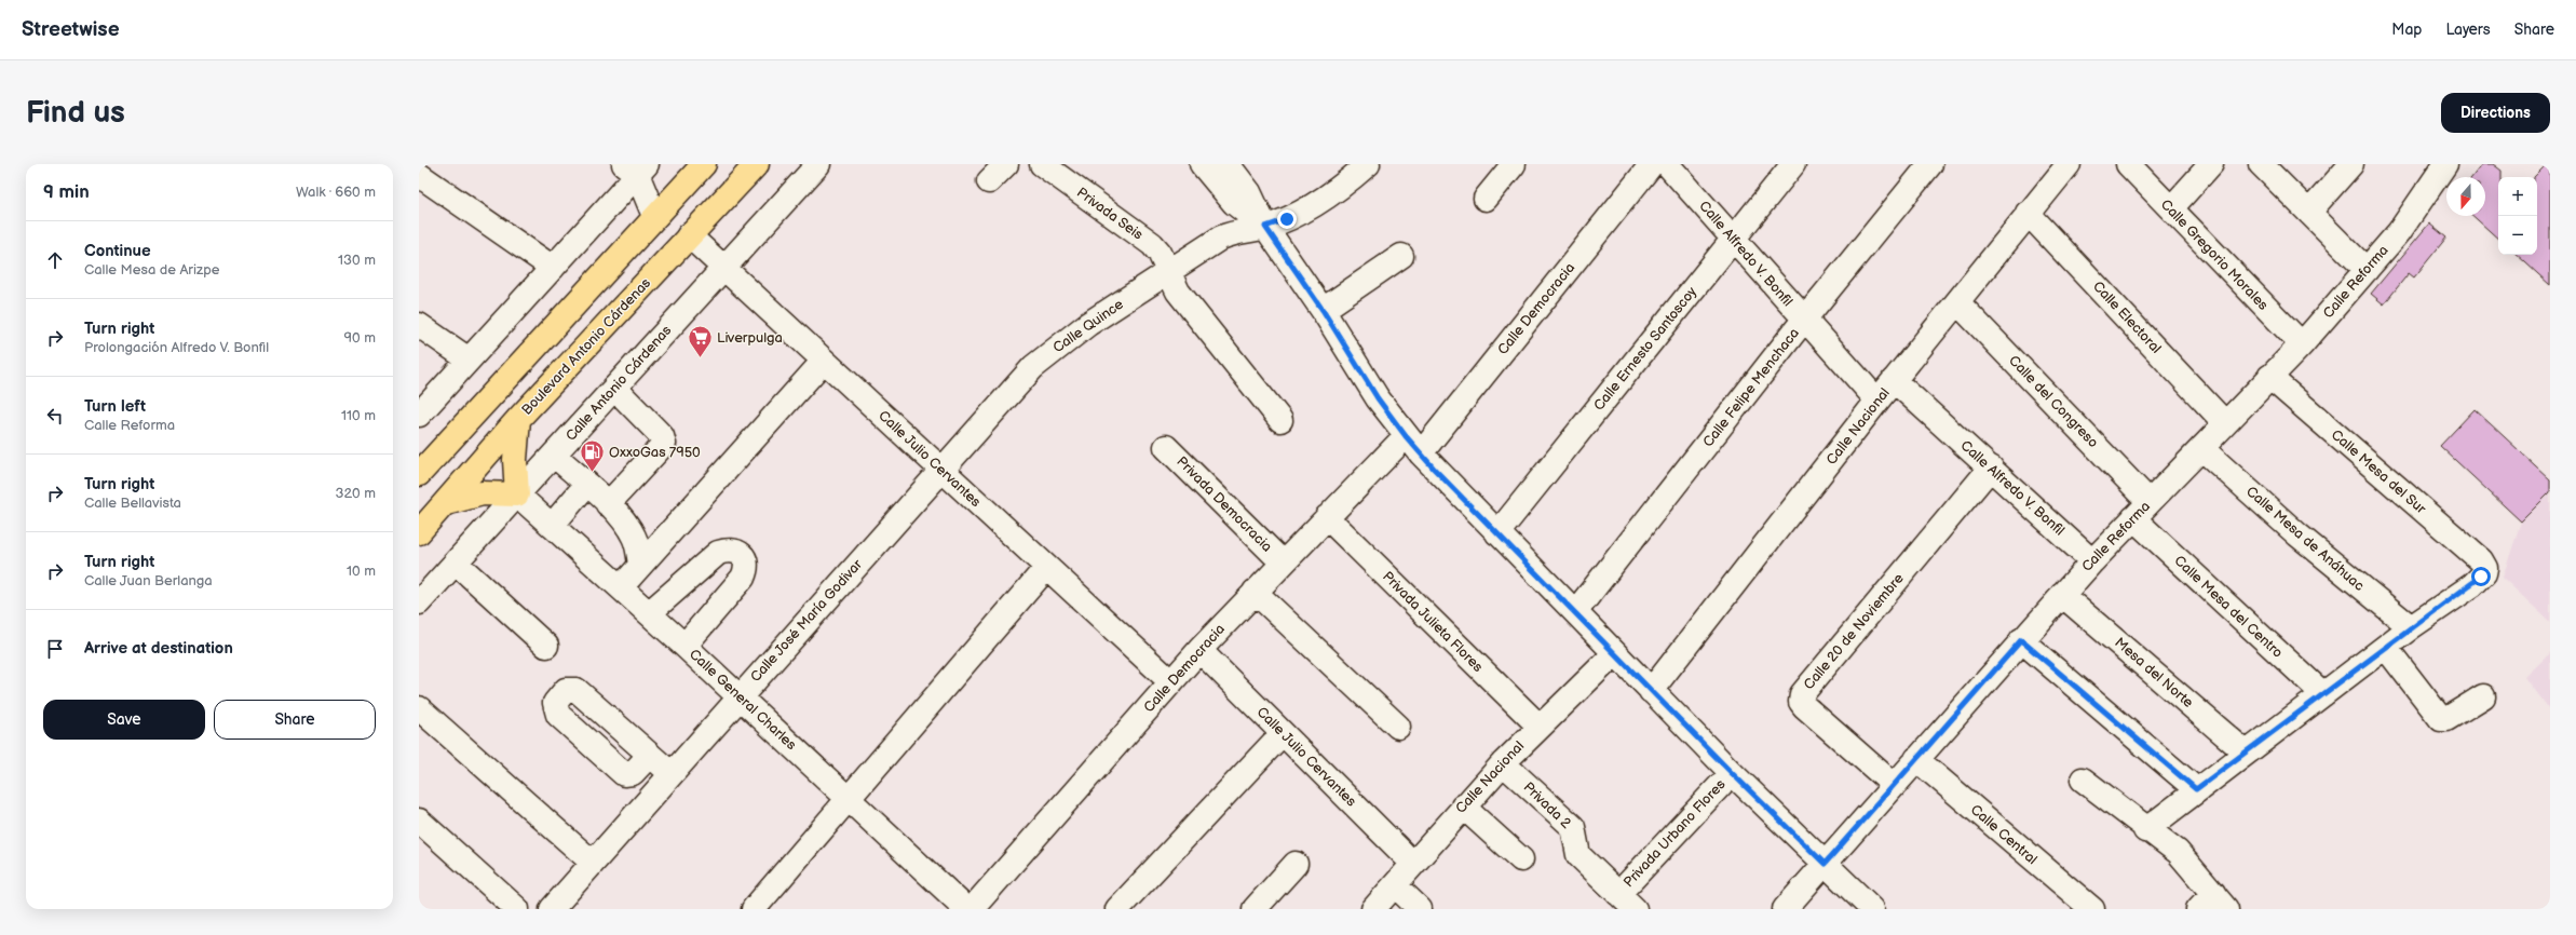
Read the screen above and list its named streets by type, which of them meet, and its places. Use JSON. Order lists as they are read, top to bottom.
{
  "streets": {
    "main road": ["Boulevard Antonio Cárdenas"],
    "street": [
      "Privada Seis",
      "Calle Alfredo V. Bonfil",
      "Calle Gregorio Morales",
      "Calle Reforma",
      "Calle Democracia",
      "Calle Electoral",
      "Calle Quince",
      "Calle Ernesto Santoscoy",
      "Calle Antonio Cárdenas",
      "Calle Felipe Menchaca",
      "Calle del Congreso",
      "Calle Nacional",
      "Calle Julio Cervantes",
      "Calle Mesa del Sur",
      "Privada Democracia",
      "Calle Mesa de Anáhuac",
      "Calle Mesa del Centro",
      "Calle José María Godivar",
      "Privada Julieta Flores",
      "Calle 20 de Noviembre",
      "Mesa del Norte",
      "Calle General Charles",
      "Privada 2",
      "Privada Urbano Flores",
      "Calle Central"
    ]
  },
  "crossings": [
    ["Privada Seis", "Calle Quince"],
    ["Calle Alfredo V. Bonfil", "Calle Reforma"],
    ["Calle Alfredo V. Bonfil", "Calle Ernesto Santoscoy"],
    ["Calle Alfredo V. Bonfil", "Calle Felipe Menchaca"],
    ["Calle Alfredo V. Bonfil", "Calle Nacional"],
    ["Calle Alfredo V. Bonfil", "Calle 20 de Noviembre"],
    ["Calle Gregorio Morales", "Calle Reforma"],
    ["Calle Reforma", "Calle Electoral"],
    ["Calle Reforma", "Calle del Congreso"],
    ["Calle Reforma", "Calle Mesa del Sur"],
    ["Calle Reforma", "Calle Mesa de Anáhuac"],
    ["Calle Reforma", "Calle Mesa del Centro"],
    ["Calle Reforma", "Calle 20 de Noviembre"],
    ["Calle Reforma", "Mesa del Norte"],
    ["Calle Reforma", "Calle Central"],
    ["Calle Democracia", "Calle Julio Cervantes"],
    ["Calle Democracia", "Privada Democracia"],
    ["Calle Democracia", "Privada Julieta Flores"],
    ["Calle Electoral", "Calle Nacional"],
    ["Calle Quince", "Calle Julio Cervantes"],
    ["Calle Quince", "Calle José María Godivar"],
    ["Boulevard Antonio Cárdenas", "Calle Julio Cervantes"],
    ["Calle Antonio Cárdenas", "Calle Julio Cervantes"],
    ["Calle Antonio Cárdenas", "Calle General Charles"],
    ["Calle del Congreso", "Calle Nacional"],
    ["Calle del Congreso", "Calle Mesa del Centro"],
    ["Calle Nacional", "Calle Julio Cervantes"],
    ["Calle Nacional", "Privada Julieta Flores"],
    ["Calle Nacional", "Privada 2"],
    ["Calle Julio Cervantes", "Calle José María Godivar"],
    ["Calle Mesa del Sur", "Calle Mesa de Anáhuac"],
    ["Calle José María Godivar", "Calle General Charles"],
    ["Privada 2", "Privada Urbano Flores"]
  ],
  "places": {
    "supermarket": ["Liverpulga"],
    "fuel station": ["OxxoGas 7950"]
  },
  "north": "bottom",
  "page": {
    "header": "Streetwise",
    "nav": ["Map", "Layers", "Share"],
    "buttons": [
      "Directions",
      ["Save", "Share"]
    ],
    "title": "Find us",
    "heading": ["9 min", "Walk · 660 m"],
    "map_buttons": ["+", "−"],
    "list": [
      ["Continue", "Calle Mesa de Arizpe", "130 m"],
      ["Turn right", "Prolongación Alfredo V. Bonfil", "90 m"],
      ["Turn left", "Calle Reforma", "110 m"],
      ["Turn right", "Calle Bellavista", "320 m"],
      ["Turn right", "Calle Juan Berlanga", "10 m"],
      "Arrive at destination"
    ]
  }
}
